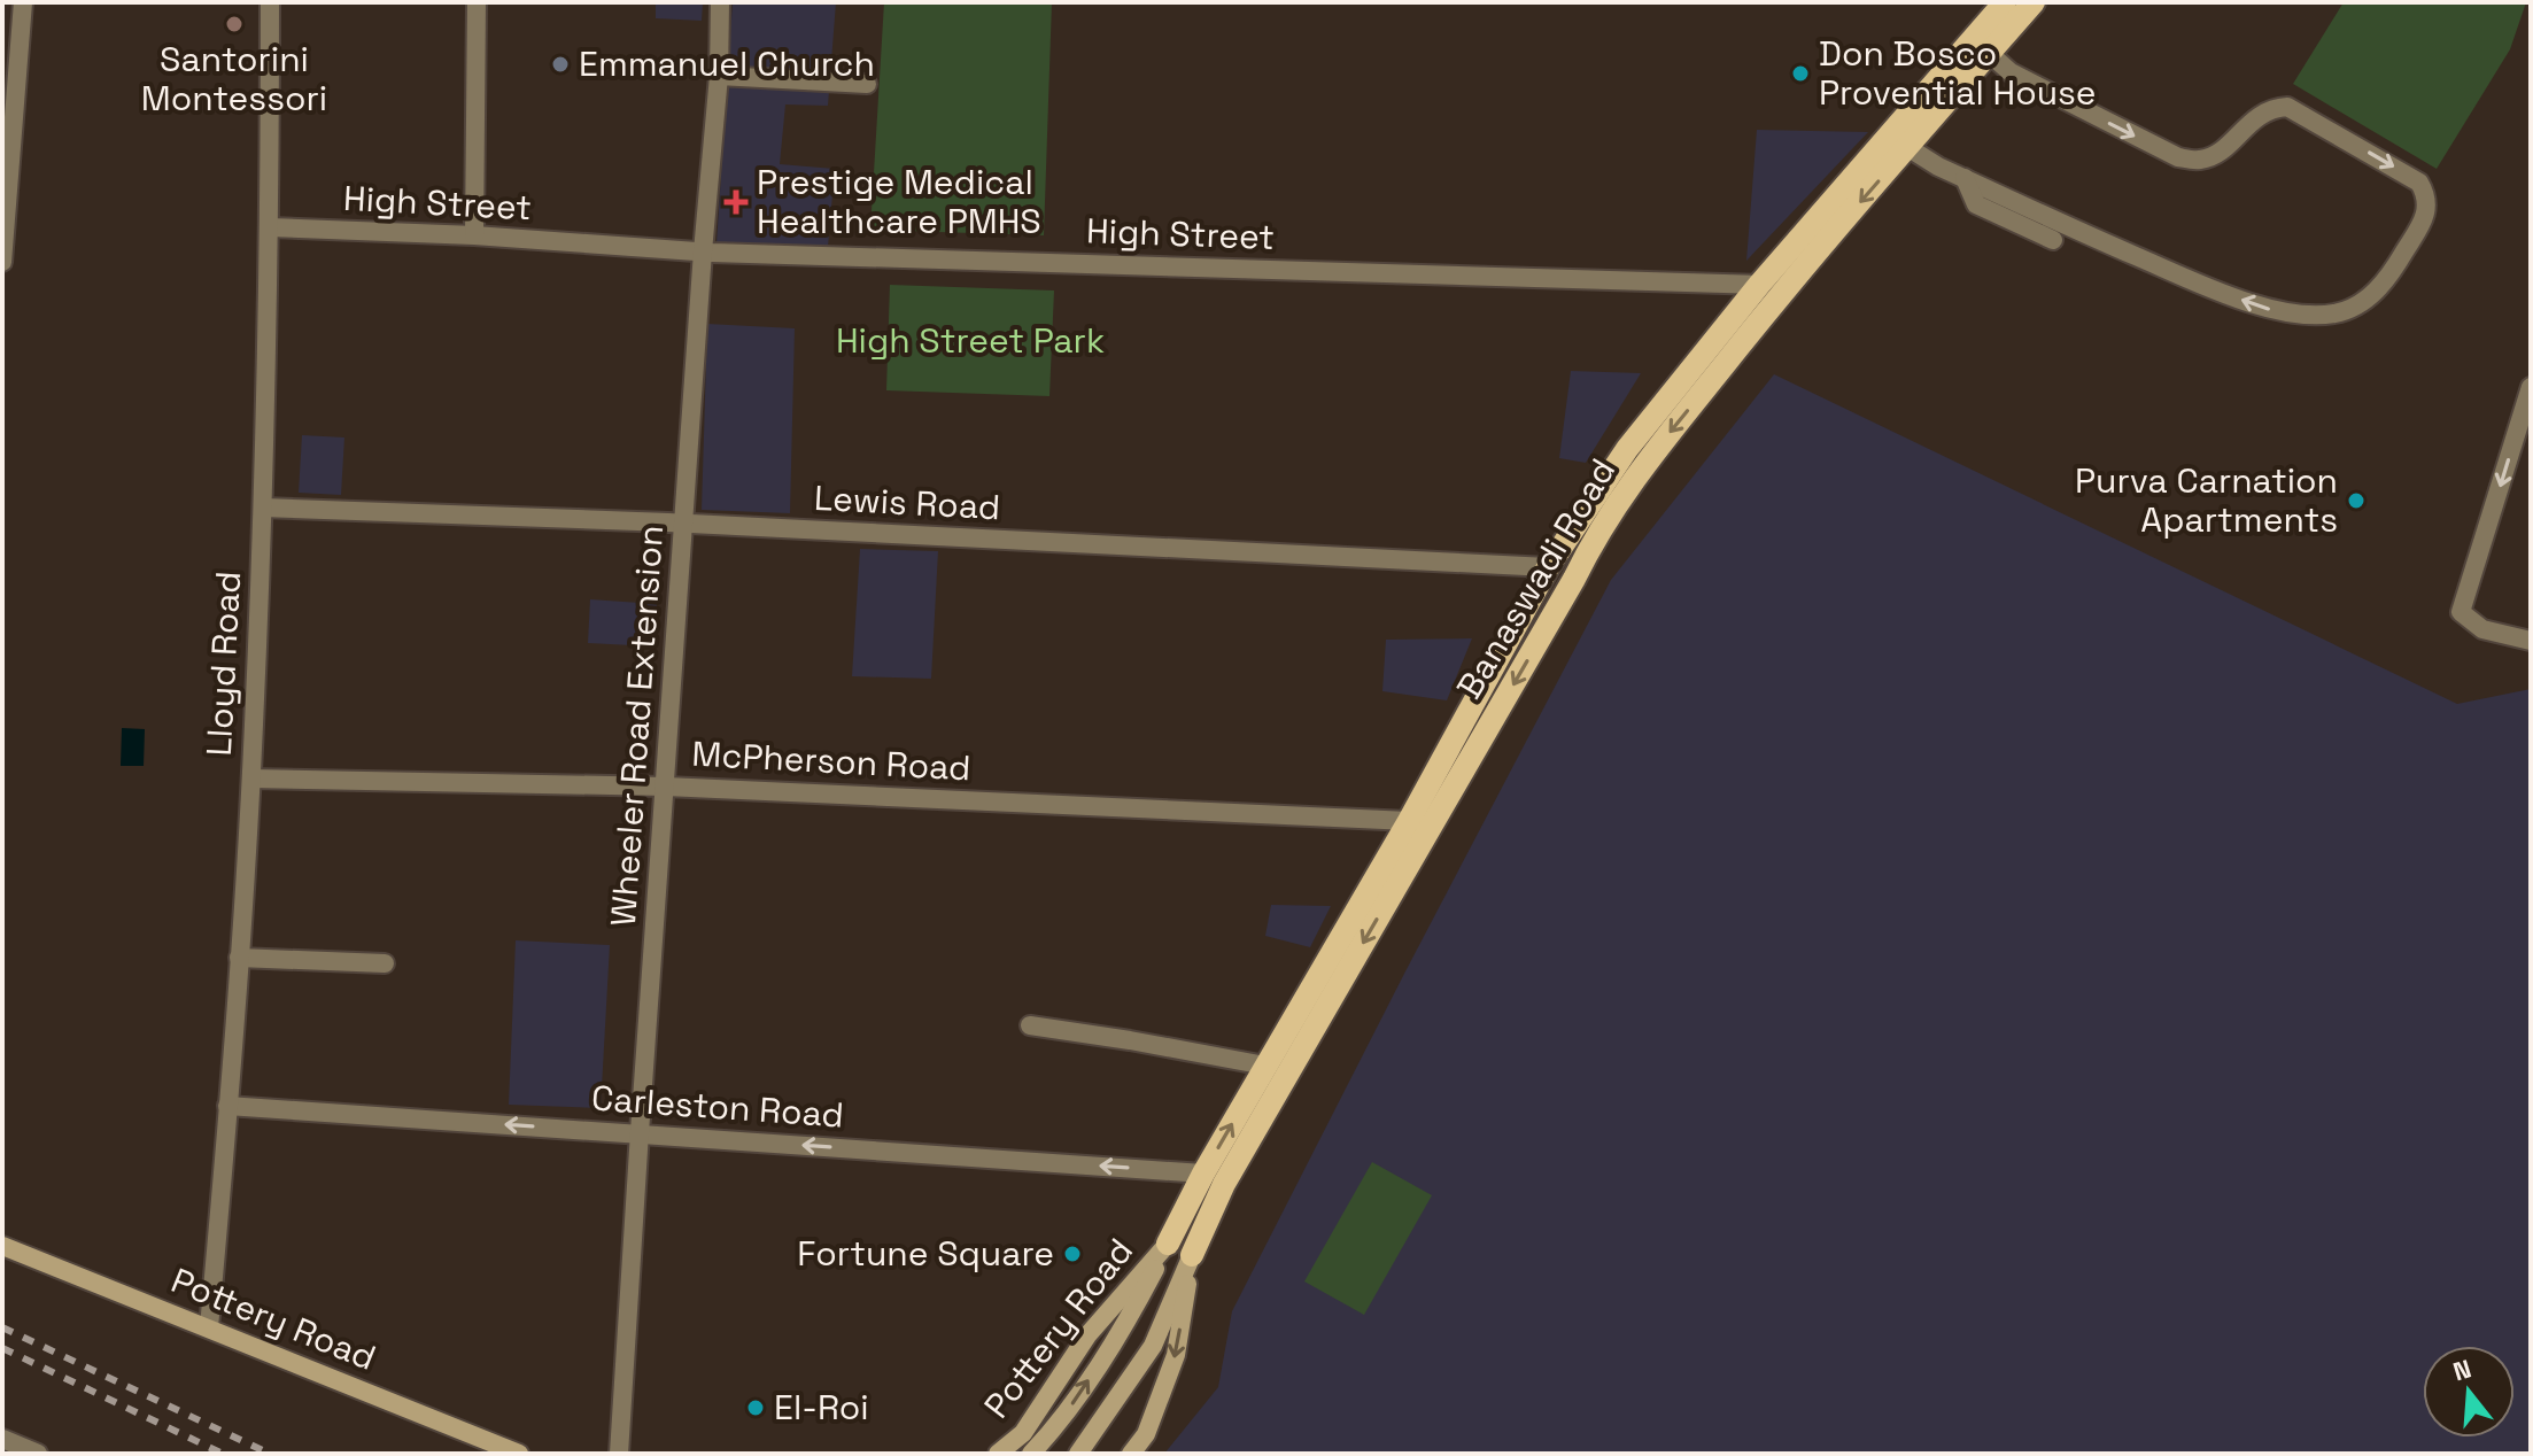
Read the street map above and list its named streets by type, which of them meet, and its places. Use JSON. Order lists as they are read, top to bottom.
{
  "streets": {
    "main road": ["Banaswadi Road", "Pottery Road"],
    "street": [
      "High Street",
      "Lewis Road",
      "Lloyd Road",
      "Wheeler Road Extension",
      "McPherson Road",
      "Carleston Road"
    ]
  },
  "crossings": [
    ["High Street", "Banaswadi Road"],
    ["High Street", "Lloyd Road"],
    ["High Street", "Wheeler Road Extension"],
    ["Lewis Road", "Banaswadi Road"],
    ["Lewis Road", "Lloyd Road"],
    ["Lewis Road", "Wheeler Road Extension"],
    ["Banaswadi Road", "McPherson Road"],
    ["Banaswadi Road", "Carleston Road"],
    ["Banaswadi Road", "Pottery Road"],
    ["Lloyd Road", "McPherson Road"],
    ["Lloyd Road", "Carleston Road"],
    ["Lloyd Road", "Pottery Road"],
    ["Wheeler Road Extension", "McPherson Road"],
    ["Wheeler Road Extension", "Carleston Road"]
  ],
  "parks": ["High Street Park"],
  "places": {
    "other": [
      "Santorini Montessori",
      "Emmanuel Church",
      "Don Bosco Provential House",
      "Purva Carnation Apartments",
      "Fortune Square",
      "El-Roi"
    ],
    "health": ["Prestige Medical Healthcare PMHS"]
  },
  "north": "top"
}
